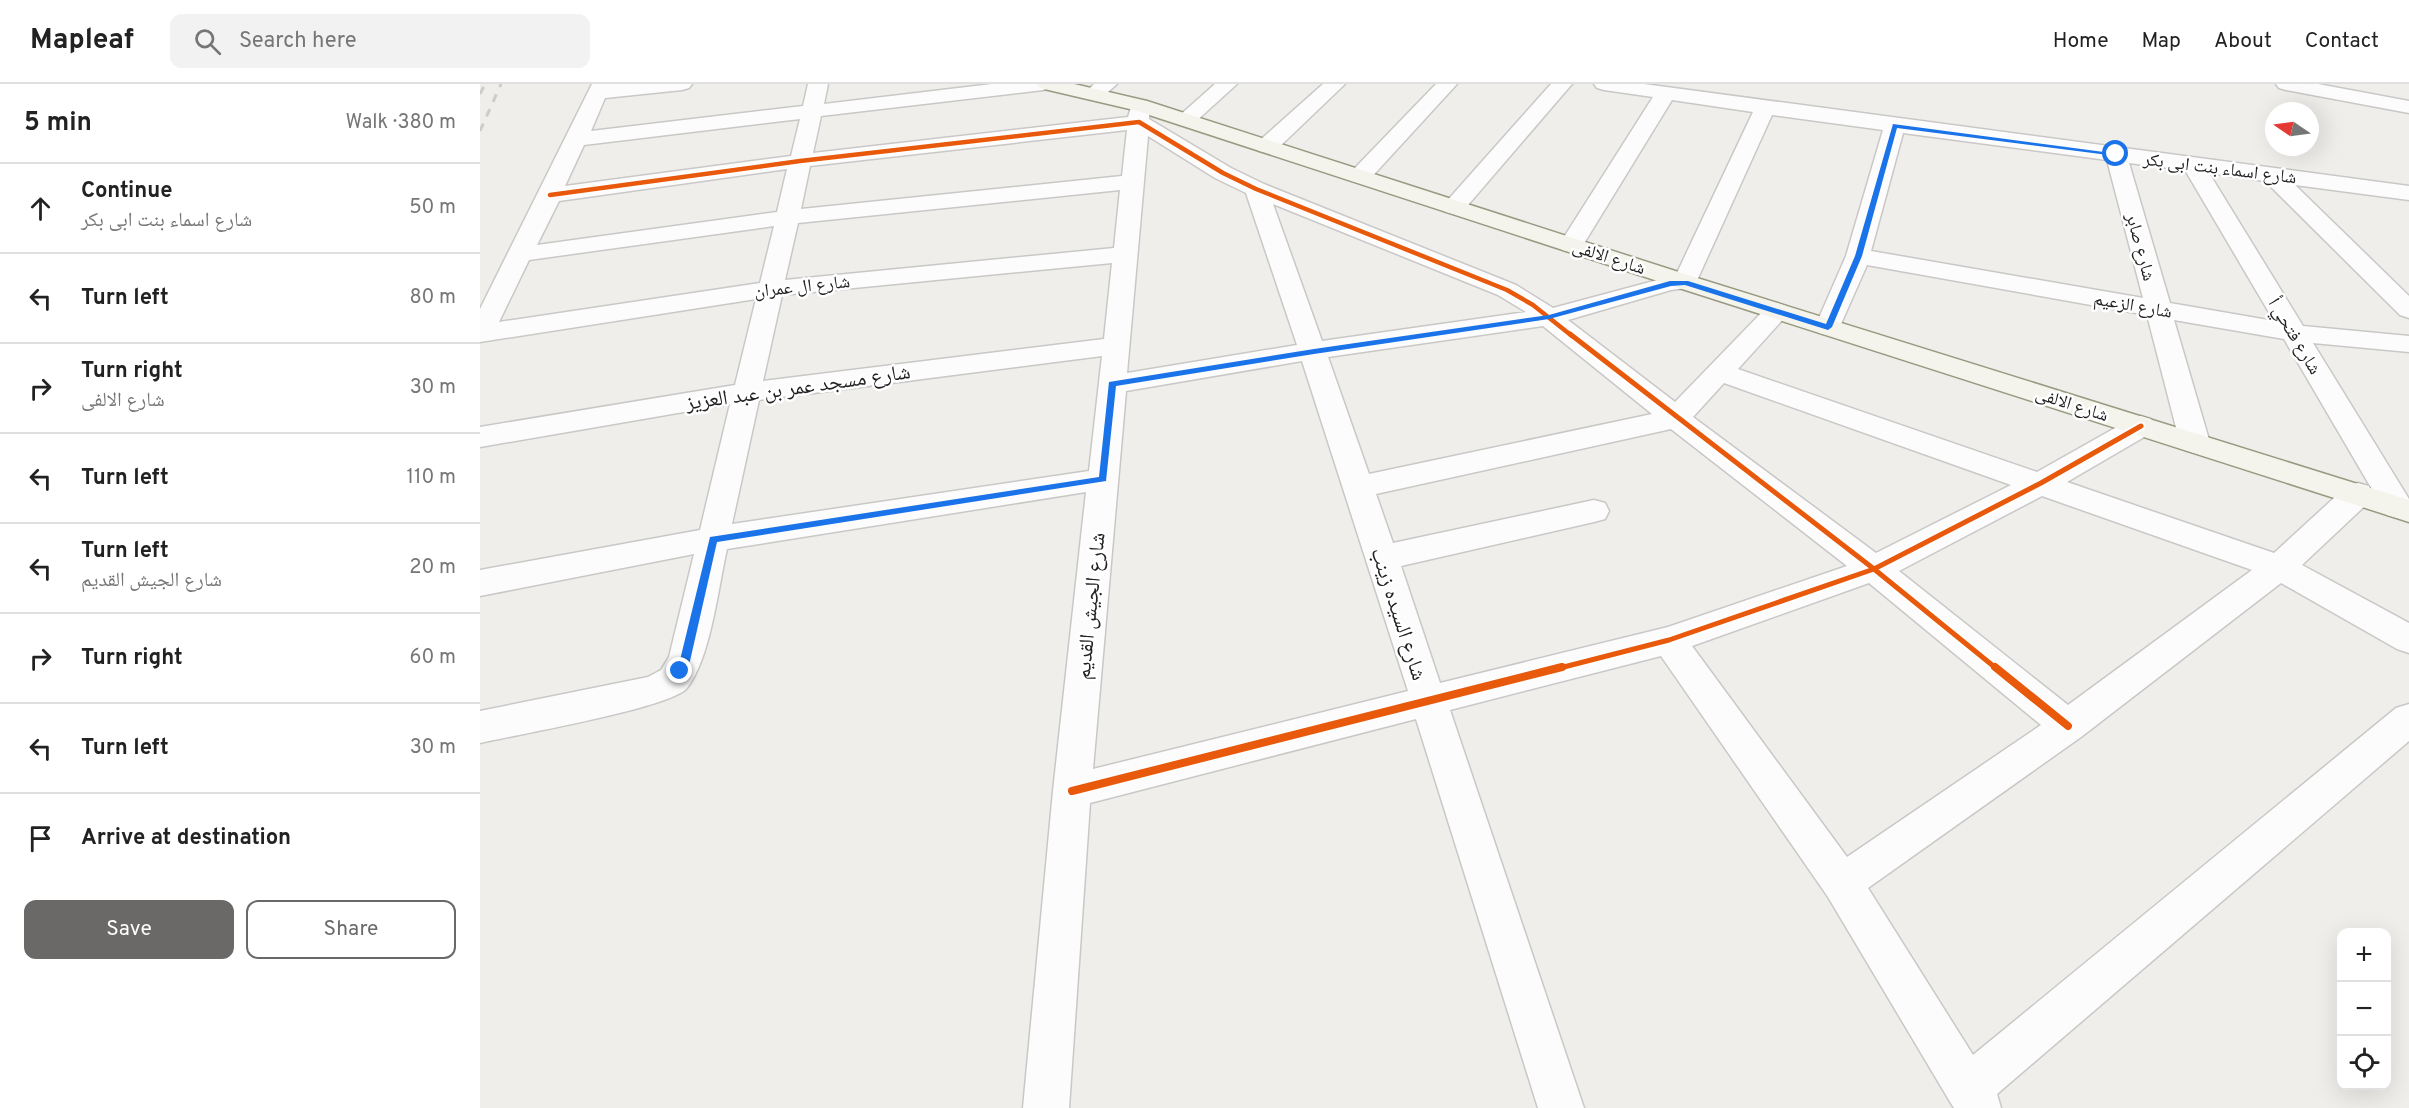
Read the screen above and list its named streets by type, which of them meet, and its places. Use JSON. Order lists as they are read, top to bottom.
{
  "streets": {
    "street": [
      "شارع اسماء بنت ابى بكر",
      "شارع صابر",
      "شارع الالفى",
      "شارع ال عمران",
      "شارع الزعيم",
      "شارع فتحي أ",
      "شارع مسجد عمر بن عبد العزيز",
      "شارع الجيش القديم",
      "شارع السيده زينب"
    ]
  },
  "crossings": [
    ["شارع اسماء بنت ابى بكر", "شارع صابر"],
    ["شارع اسماء بنت ابى بكر", "شارع فتحي أ"],
    ["شارع صابر", "شارع الالفى"],
    ["شارع صابر", "شارع الزعيم"],
    ["شارع الالفى", "شارع فتحي أ"],
    ["شارع الالفى", "شارع الجيش القديم"],
    ["شارع ال عمران", "شارع الجيش القديم"],
    ["شارع الزعيم", "شارع فتحي أ"],
    ["شارع مسجد عمر بن عبد العزيز", "شارع الجيش القديم"]
  ],
  "north": "left",
  "page": {
    "header": "Mapleaf",
    "search": "Search here",
    "nav": [
      "Home",
      "Map",
      "About",
      "Contact"
    ],
    "heading": ["5 min", "Walk · 380 m"],
    "list": [
      ["Continue", "شارع اسماء بنت ابى بكر", "50 m"],
      ["Turn left", "80 m"],
      ["Turn right", "شارع الالفى", "30 m"],
      ["Turn left", "110 m"],
      ["Turn left", "شارع الجيش القديم", "20 m"],
      ["Turn right", "60 m"],
      ["Turn left", "30 m"],
      "Arrive at destination"
    ],
    "buttons": ["Save", "Share"],
    "map_buttons": ["+", "−"]
  }
}
